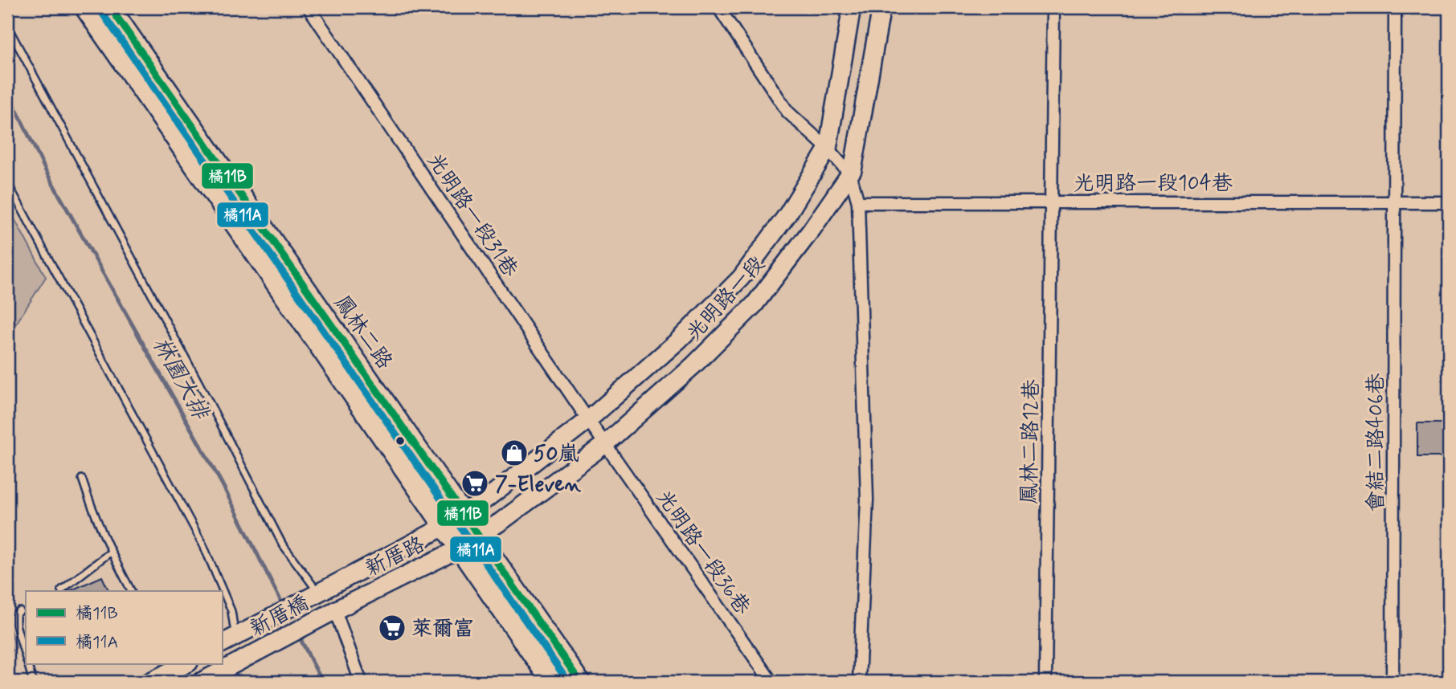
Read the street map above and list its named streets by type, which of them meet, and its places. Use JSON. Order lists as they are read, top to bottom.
{
  "streets": {
    "main road": ["鳳林二路"],
    "street": [
      "光明路一段104巷",
      "光明路一段31巷",
      "光明路一段",
      "鳳林二路12巷",
      "會結二路406巷",
      "光明路一段36巷",
      "新厝路",
      "新厝橋"
    ]
  },
  "crossings": [
    ["光明路一段104巷", "鳳林二路12巷"],
    ["光明路一段104巷", "會結二路406巷"],
    ["光明路一段31巷", "光明路一段"],
    ["光明路一段31巷", "光明路一段36巷"],
    ["光明路一段", "鳳林二路"],
    ["光明路一段", "光明路一段36巷"],
    ["光明路一段", "新厝路"],
    ["鳳林二路", "新厝路"],
    ["新厝路", "新厝橋"]
  ],
  "water": ["林園大排"],
  "places": {
    "shop": ["50嵐"],
    "supermarket": ["7-Eleven", "萊爾富"]
  },
  "lines": ["transit line 橘11B", "transit line 橘11A"],
  "legend": ["橘11B", "橘11A"]
}
